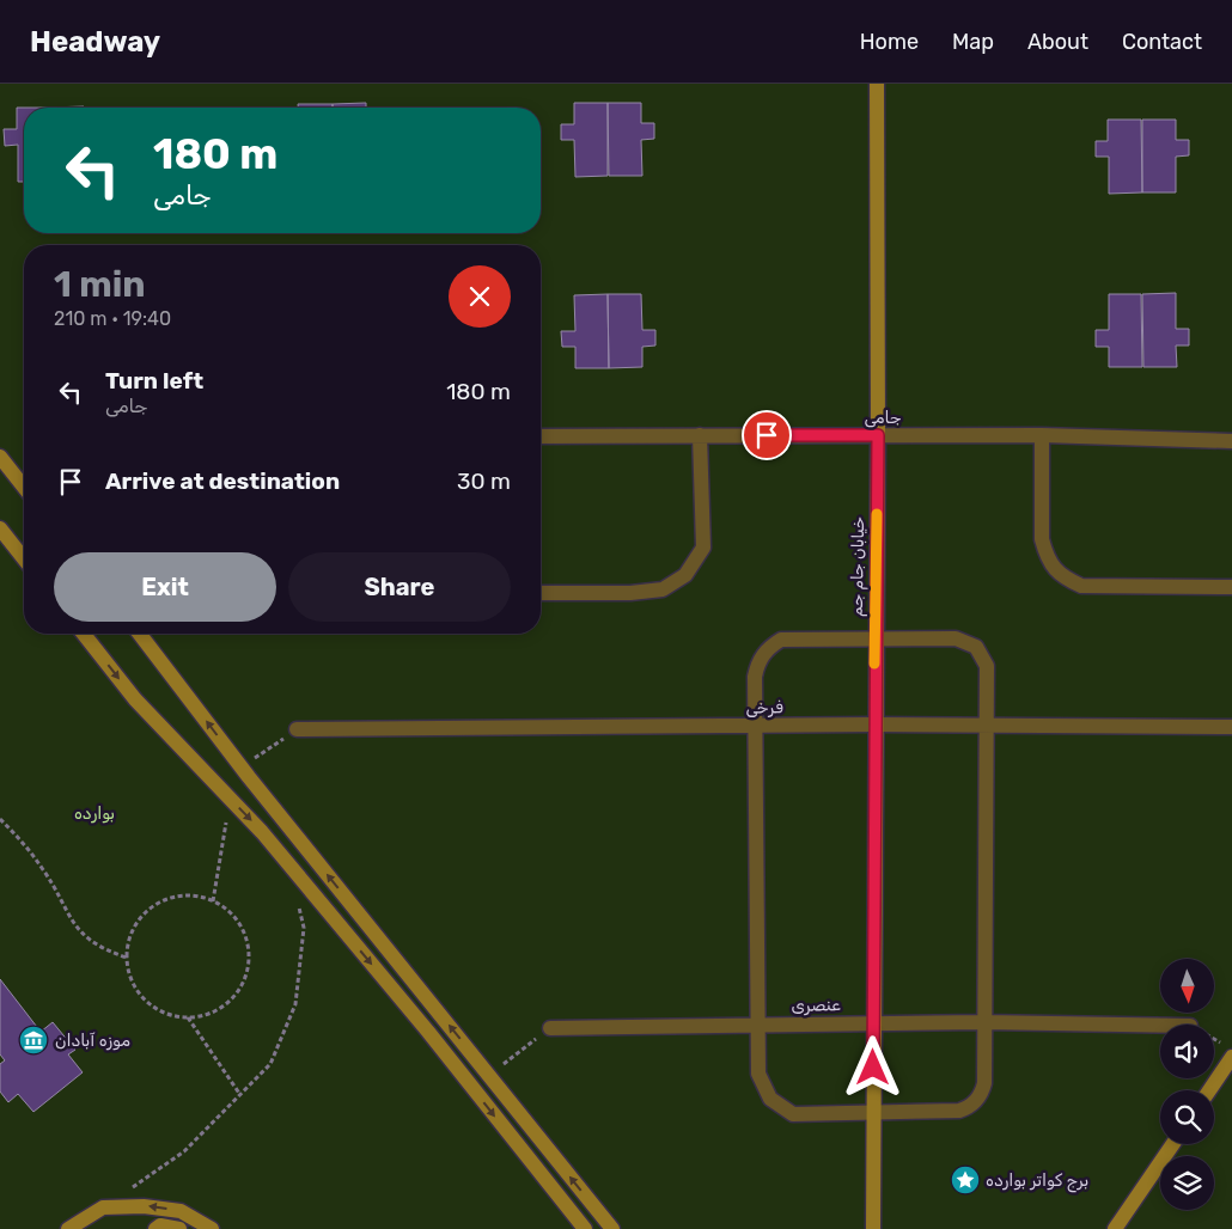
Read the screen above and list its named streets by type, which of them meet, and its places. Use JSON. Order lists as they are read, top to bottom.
{
  "streets": {
    "main road": ["خیابان جام جم"],
    "street": ["جامی", "فرخی", "عنصری"]
  },
  "crossings": [
    ["جامی", "خیابان جام جم"],
    ["خیابان جام جم", "فرخی"],
    ["خیابان جام جم", "عنصری"]
  ],
  "parks": ["بوارده"],
  "places": {
    "museum": ["موزه آبادان"],
    "place": ["برج کواتر بوارده"]
  },
  "north": "bottom",
  "page": {
    "header": "Headway",
    "nav": [
      "Home",
      "Map",
      "About",
      "Contact"
    ],
    "turn": ["180 m", "جامی"],
    "heading": ["1 min", "210 m · 19:40"],
    "list": [
      {
        "name": "Turn left",
        "note": "جامی",
        "value": "180 m"
      },
      {
        "name": "Arrive at destination",
        "value": "30 m"
      }
    ],
    "buttons": ["Exit", "Share"]
  }
}
